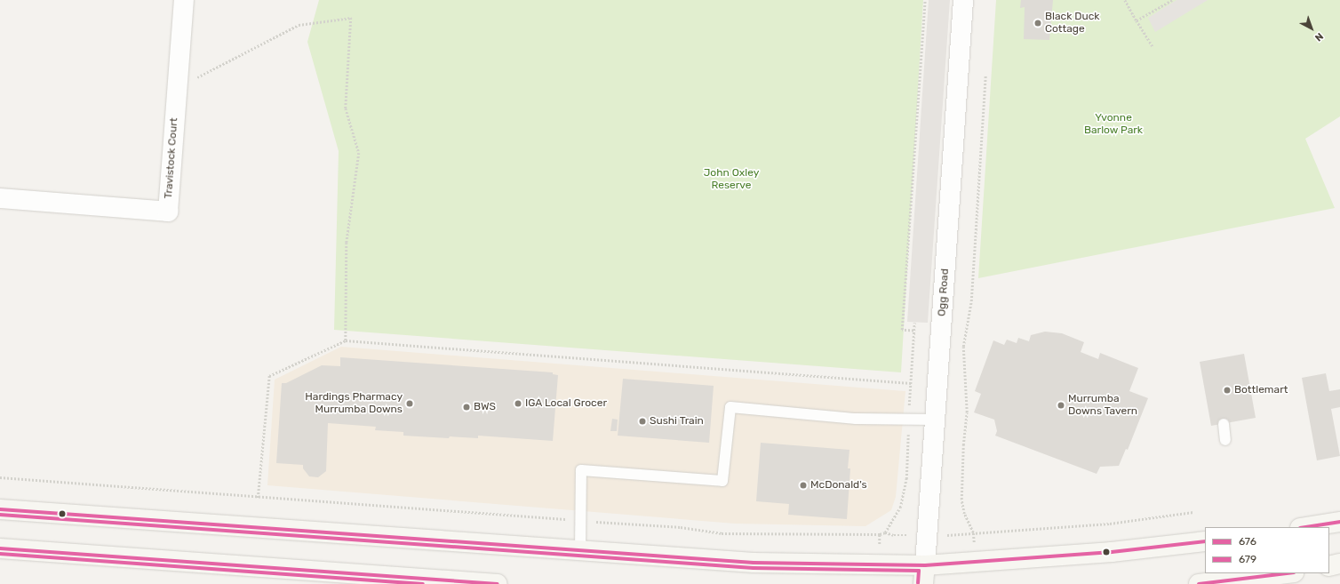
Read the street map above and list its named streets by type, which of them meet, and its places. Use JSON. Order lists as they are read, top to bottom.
{
  "streets": {
    "street": ["Travistock Court", "Ogg Road"]
  },
  "parks": ["Yvonne Barlow Park", "John Oxley Reserve"],
  "places": [
    "Black Duck Cottage",
    "Bottlemart",
    "Hardings Pharmacy Murrumba Downs",
    "IGA Local Grocer",
    "Murrumba Downs Tavern",
    "BWS",
    "Sushi Train",
    "McDonald's"
  ],
  "lines": ["transit line 676", "transit line 679"],
  "legend": ["676", "679"],
  "north": "bottom right"
}
